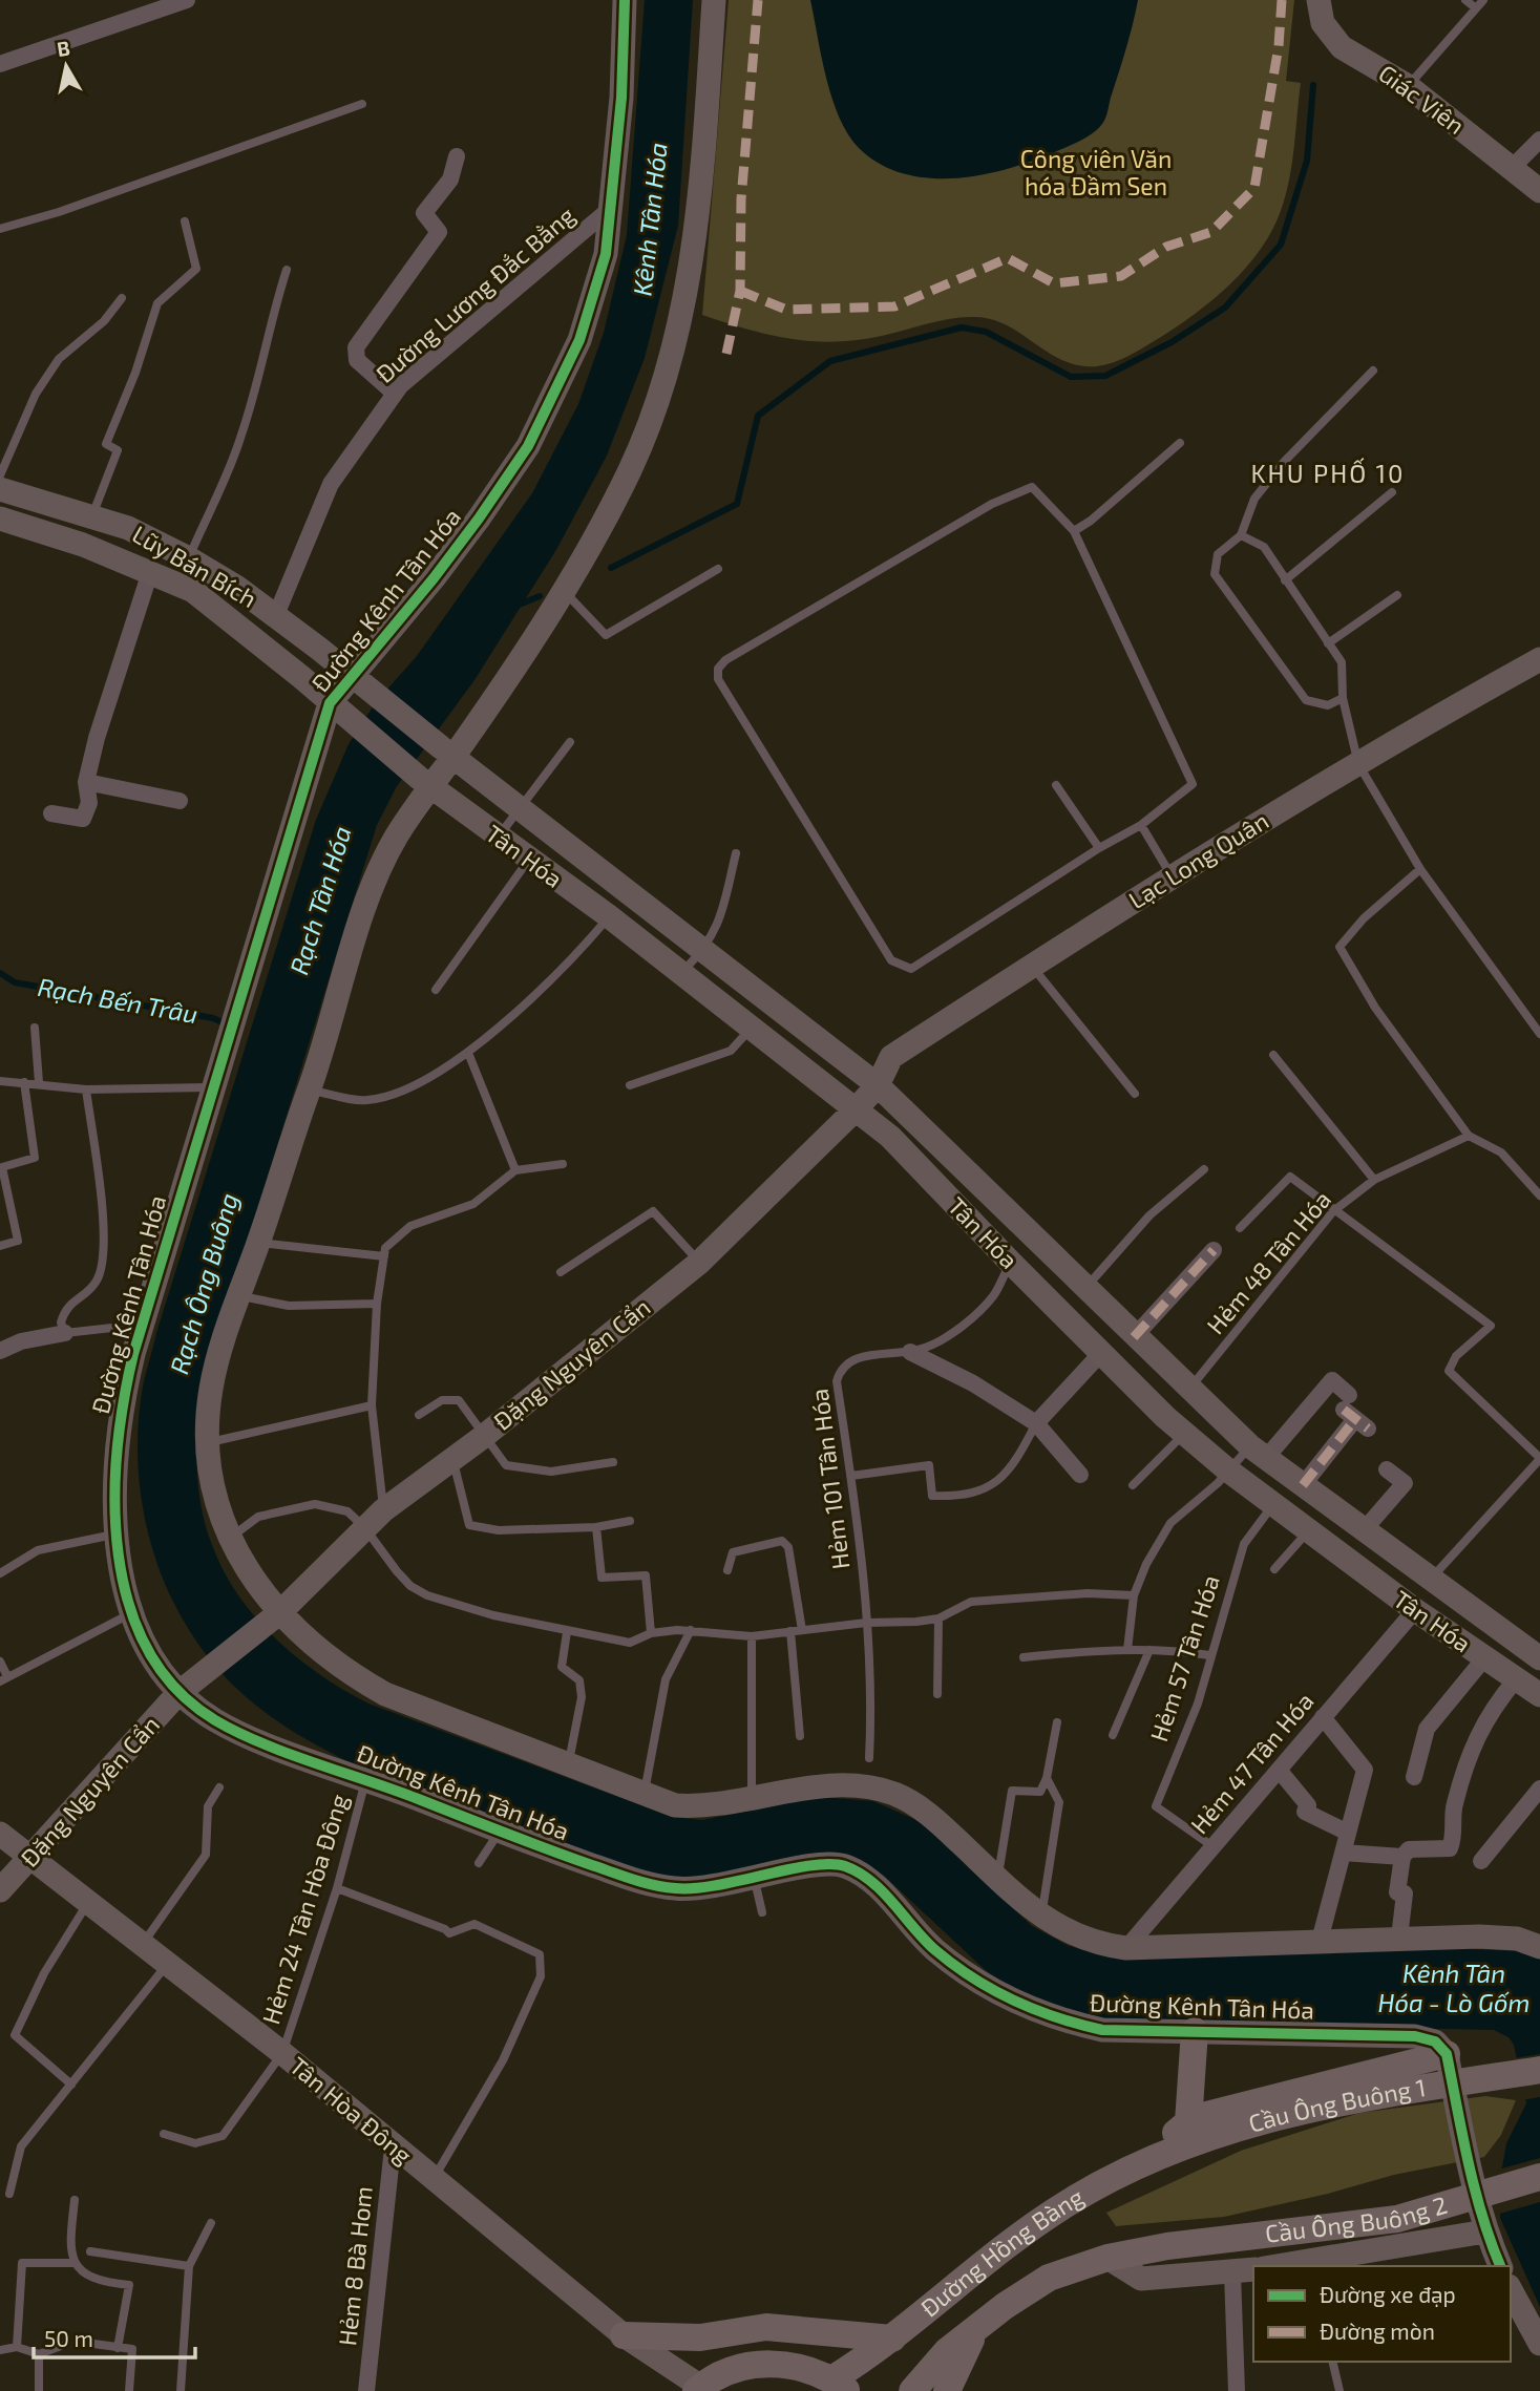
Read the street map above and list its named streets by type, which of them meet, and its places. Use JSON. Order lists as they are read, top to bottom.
{
  "streets": {
    "main road": ["Cầu Ông Buông 1", "Cầu Ông Buông 2", "Đường Hồng Bàng"],
    "street": [
      "Giác Viên",
      "Đường Lương Đắc Bằng",
      "Lũy Bán Bích",
      "Đường Kênh Tân Hóa",
      "Tân Hóa",
      "Lạc Long Quân",
      "Đặng Nguyên Cẩn",
      "Hẻm 47 Tân Hóa",
      "Tân Hòa Đông",
      "Hẻm 8 Bà Hom"
    ],
    "lane": [
      "Hẻm 48 Tân Hóa",
      "Hẻm 101 Tân Hóa",
      "Hẻm 57 Tân Hóa",
      "Hẻm 24 Tân Hòa Đông"
    ]
  },
  "crossings": [
    ["Đường Lương Đắc Bằng", "Lũy Bán Bích"],
    ["Đường Lương Đắc Bằng", "Đường Kênh Tân Hóa"],
    ["Lũy Bán Bích", "Đường Kênh Tân Hóa"],
    ["Lũy Bán Bích", "Tân Hóa"],
    ["Đường Kênh Tân Hóa", "Đặng Nguyên Cẩn"],
    ["Đường Kênh Tân Hóa", "Hẻm 24 Tân Hòa Đông"],
    ["Tân Hóa", "Lạc Long Quân"],
    ["Tân Hóa", "Hẻm 48 Tân Hóa"],
    ["Tân Hóa", "Đặng Nguyên Cẩn"],
    ["Tân Hóa", "Hẻm 101 Tân Hóa"],
    ["Tân Hóa", "Hẻm 57 Tân Hóa"],
    ["Tân Hóa", "Hẻm 47 Tân Hóa"],
    ["Lạc Long Quân", "Đặng Nguyên Cẩn"],
    ["Đặng Nguyên Cẩn", "Tân Hòa Đông"],
    ["Hẻm 57 Tân Hóa", "Hẻm 47 Tân Hóa"],
    ["Hẻm 24 Tân Hòa Đông", "Tân Hòa Đông"],
    ["Cầu Ông Buông 1", "Đường Hồng Bàng"],
    ["Tân Hòa Đông", "Hẻm 8 Bà Hom"],
    ["Cầu Ông Buông 2", "Đường Hồng Bàng"]
  ],
  "districts": ["KHU PHỐ 10"],
  "water": [
    "Kênh Tân Hóa",
    "Rạch Tân Hóa",
    "Rạch Bến Trâu",
    "Rạch Ông Buông",
    "Kênh Tân Hóa - Lò Gốm"
  ],
  "parks": ["Công viên Văn hóa Đầm Sen"],
  "legend": ["Đường xe đạp", "Đường mòn"],
  "scale_bar": "50 m",
  "north": "top"
}
